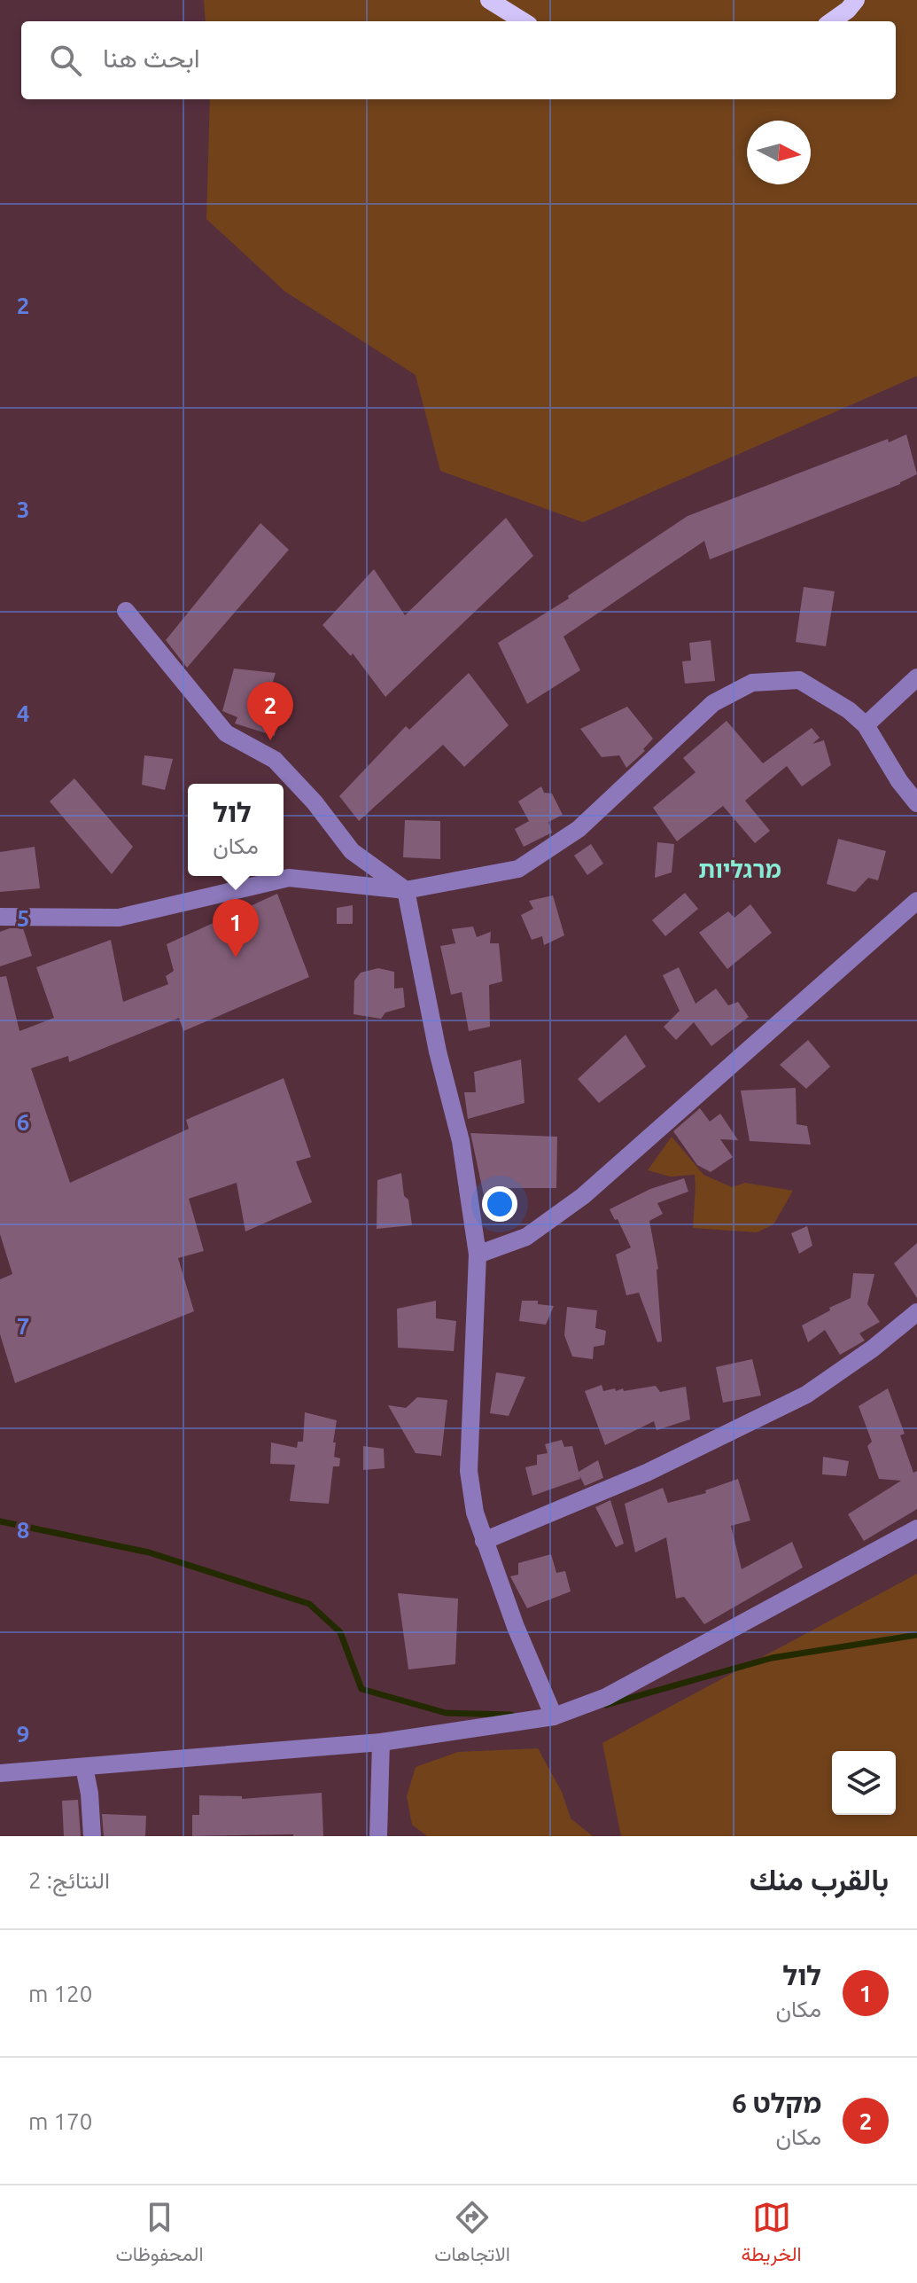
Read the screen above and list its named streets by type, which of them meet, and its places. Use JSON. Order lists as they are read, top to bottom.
{
  "districts": ["מרגליות"],
  "north": "right",
  "page": {
    "search": "ابحث هنا",
    "pins": ["2", "1"],
    "popup": ["לול", "مكان"],
    "heading": ["بالقرب منك", "النتائج: 2"],
    "list": [
      {
        "mark": "1",
        "name": "לול",
        "note": "مكان",
        "value": "120 m"
      },
      {
        "mark": "2",
        "name": "מקלט 6",
        "note": "مكان",
        "value": "170 m"
      }
    ],
    "nav": ["الخريطة", "الاتجاهات", "المحفوظات"]
  },
  "grid": {
    "rows": [
      "2",
      "3",
      "4",
      "5",
      "6",
      "7",
      "8",
      "9"
    ]
  }
}
